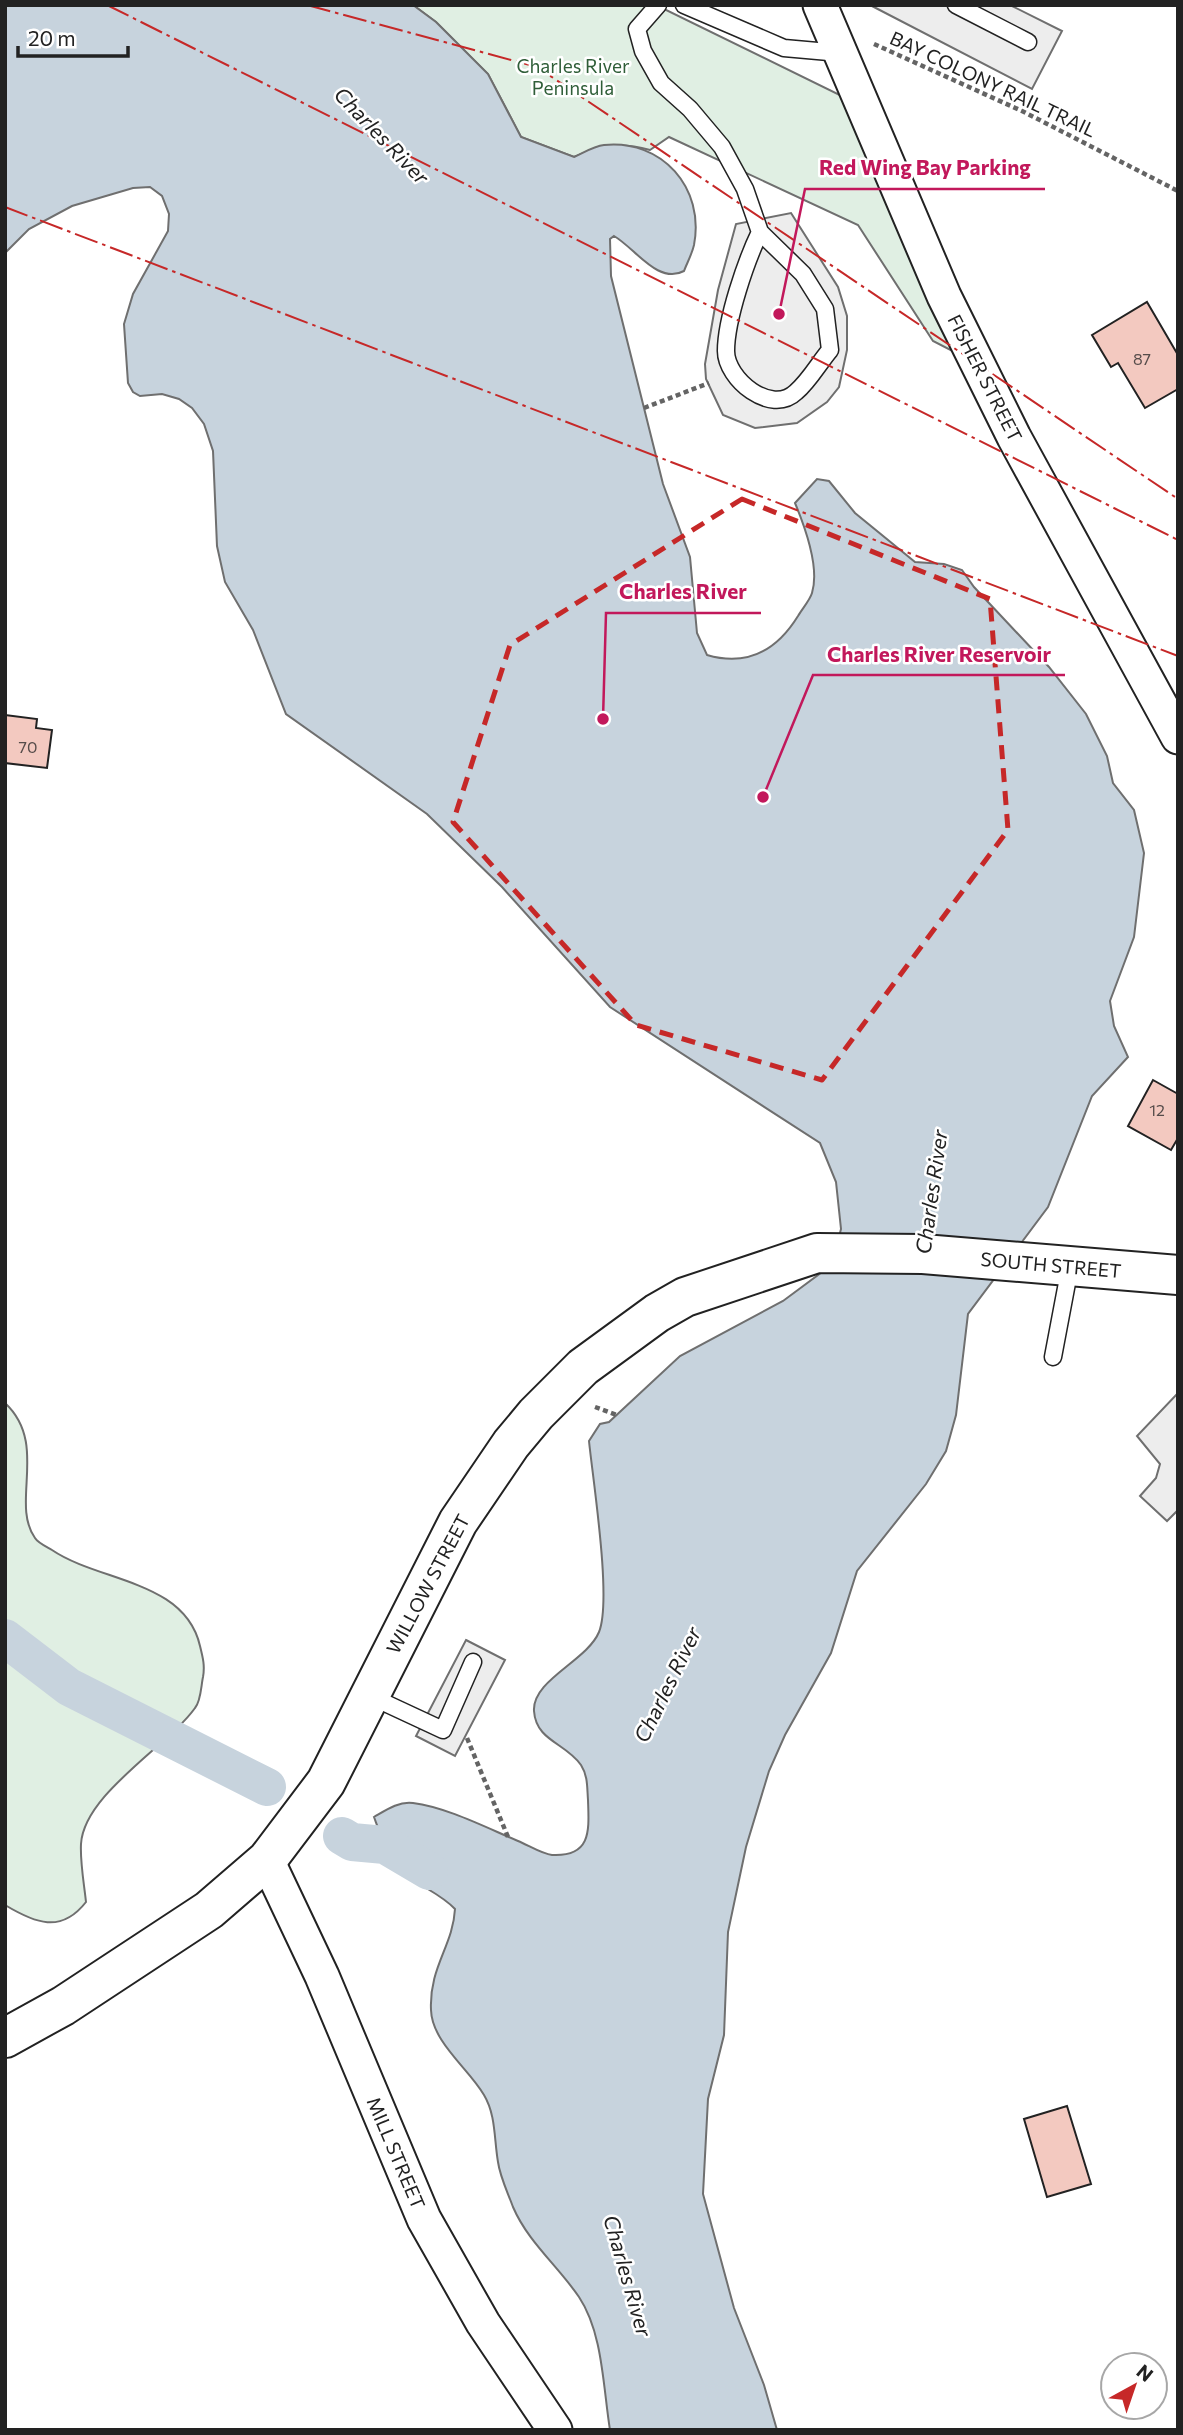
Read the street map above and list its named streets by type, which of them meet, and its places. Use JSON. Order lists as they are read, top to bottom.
{
  "streets": {
    "street": [
      "FISHER STREET",
      "SOUTH STREET",
      "WILLOW STREET",
      "MILL STREET"
    ],
    "path": ["BAY COLONY RAIL TRAIL"]
  },
  "crossings": [
    ["BAY COLONY RAIL TRAIL", "FISHER STREET"],
    ["SOUTH STREET", "WILLOW STREET"],
    ["WILLOW STREET", "MILL STREET"]
  ],
  "water": ["Charles River"],
  "parks": ["Charles River Peninsula"],
  "places": ["Red Wing Bay Parking", "Charles River", "Charles River Reservoir"],
  "house_numbers": ["87", "70", "12"],
  "scale_bar": "20 m",
  "north": "top right"
}
